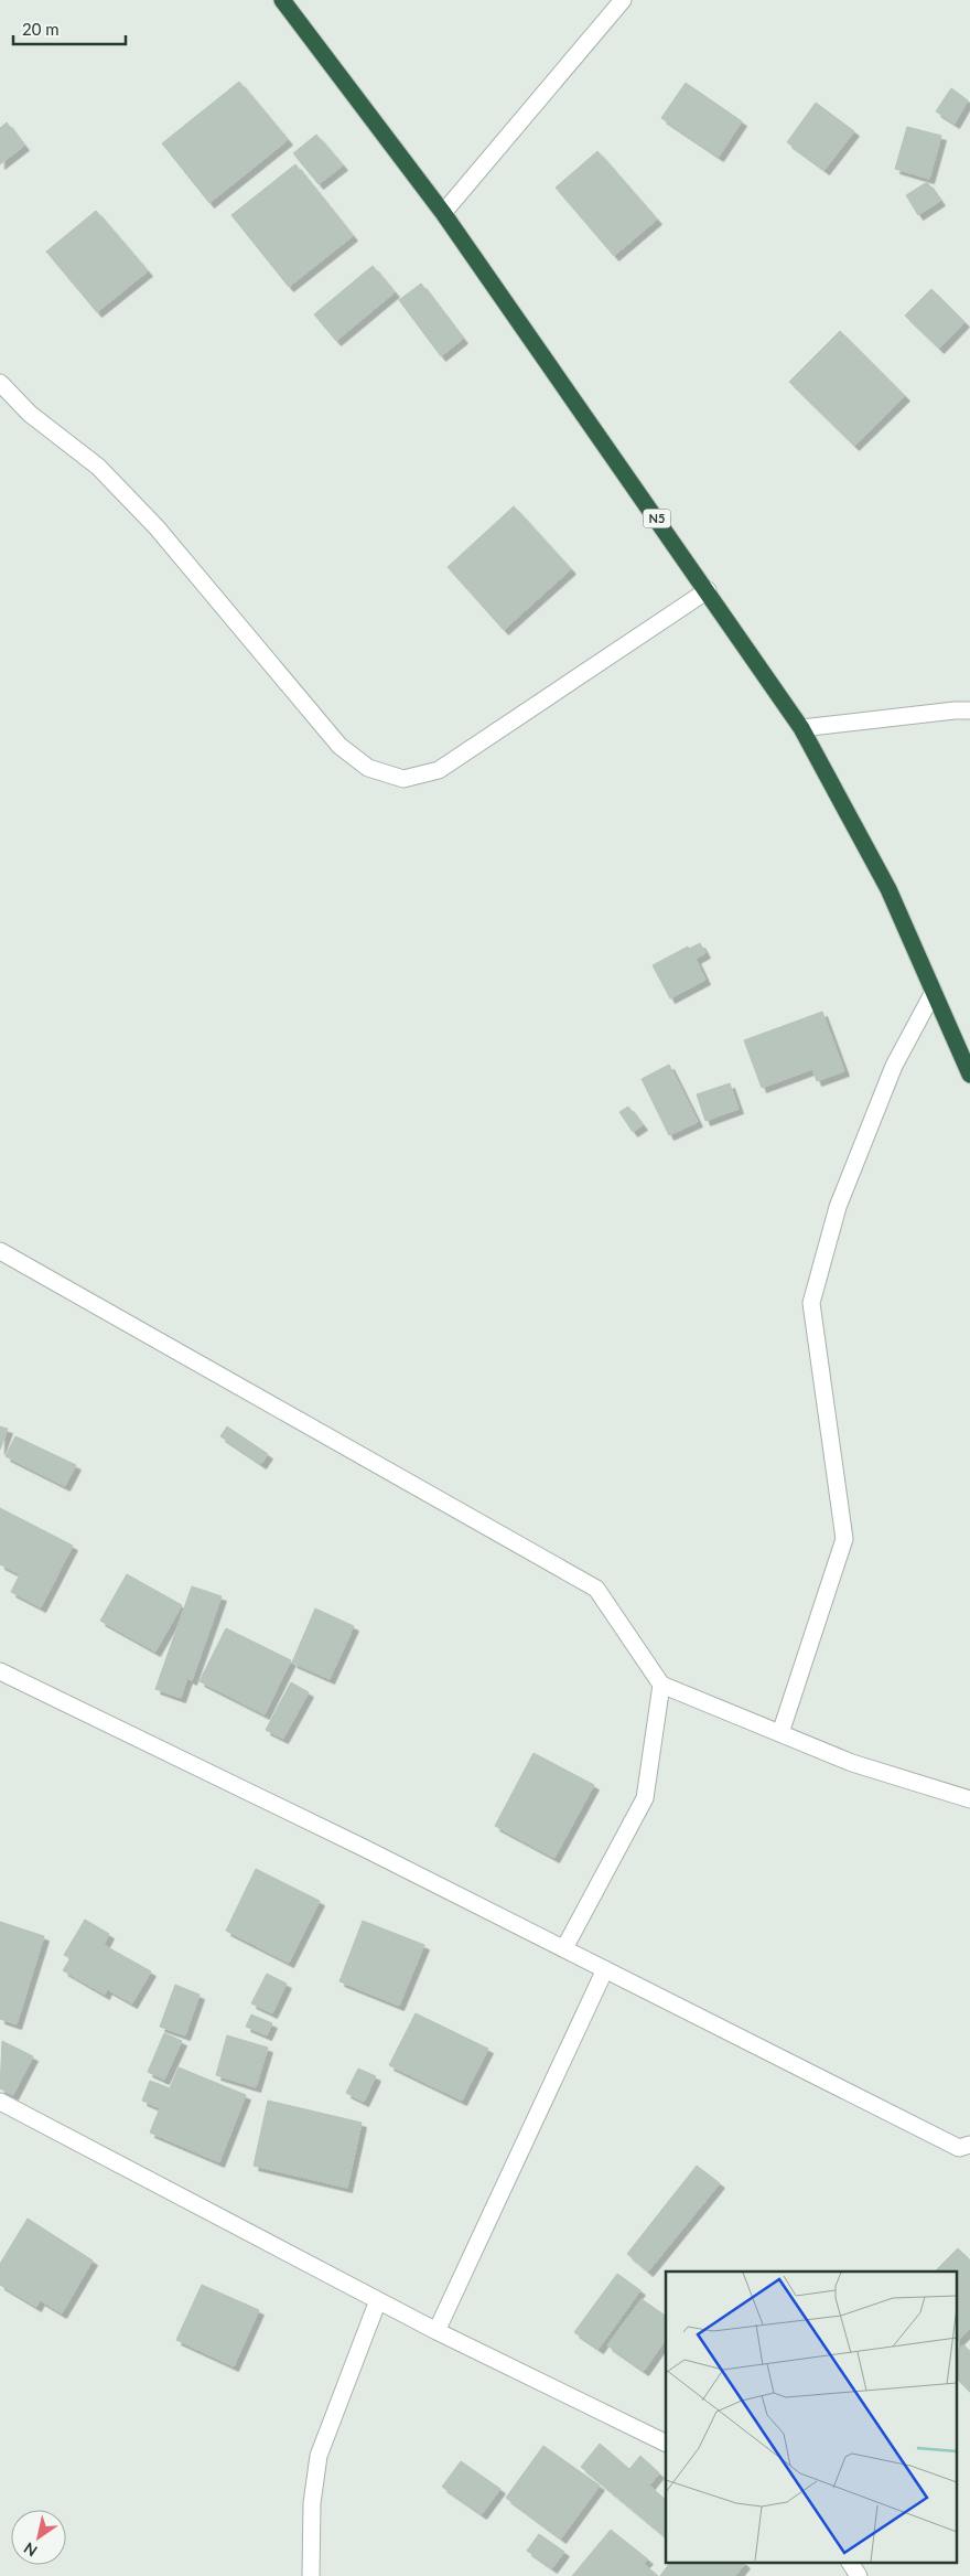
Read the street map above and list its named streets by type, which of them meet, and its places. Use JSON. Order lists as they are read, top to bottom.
{
  "streets": {
    "highway": ["N5"]
  },
  "scale_bar": "20 m",
  "north": "bottom left"
}
